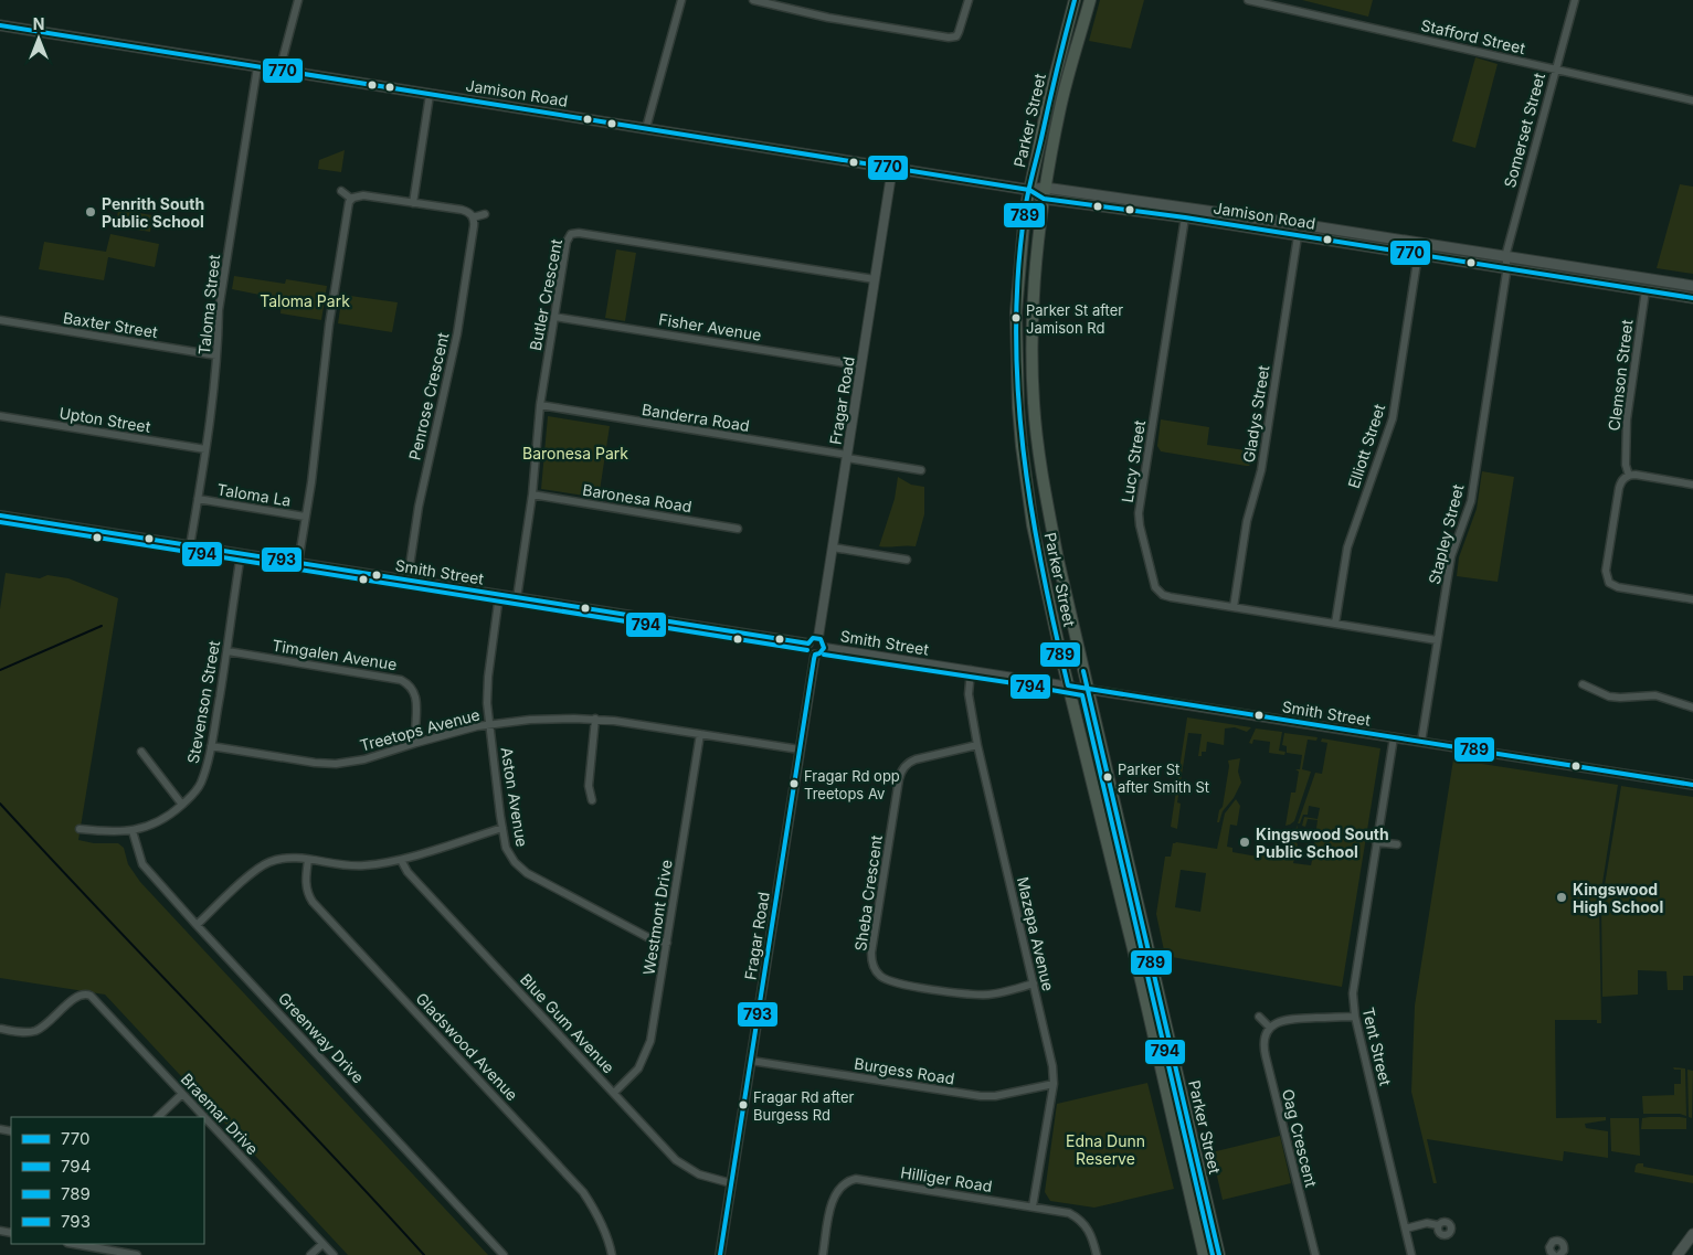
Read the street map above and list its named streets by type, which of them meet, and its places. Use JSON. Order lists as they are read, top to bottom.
{
  "streets": {
    "highway": ["Parker Street"],
    "main road": ["Jamison Road"],
    "street": [
      "Stafford Street",
      "Somerset Street",
      "Butler Crescent",
      "Taloma Street",
      "Baxter Street",
      "Fisher Avenue",
      "Clemson Street",
      "Penrose Crescent",
      "Fragar Road",
      "Gladys Street",
      "Banderra Road",
      "Upton Street",
      "Elliott Street",
      "Lucy Street",
      "Taloma La",
      "Baronesa Road",
      "Stapley Street",
      "Smith Street",
      "Timgalen Avenue",
      "Stevenson Street",
      "Treetops Avenue",
      "Aston Avenue",
      "Sheba Crescent",
      "Westmont Drive",
      "Mazepa Avenue",
      "Blue Gum Avenue",
      "Greenway Drive",
      "Gladswood Avenue",
      "Tent Street",
      "Burgess Road",
      "Braemar Drive",
      "Oag Crescent",
      "Hilliger Road"
    ]
  },
  "crossings": [
    ["Stafford Street", "Somerset Street"],
    ["Jamison Road", "Parker Street"],
    ["Jamison Road", "Somerset Street"],
    ["Jamison Road", "Taloma Street"],
    ["Jamison Road", "Clemson Street"],
    ["Jamison Road", "Fragar Road"],
    ["Jamison Road", "Gladys Street"],
    ["Jamison Road", "Elliott Street"],
    ["Jamison Road", "Lucy Street"],
    ["Jamison Road", "Stapley Street"],
    ["Parker Street", "Smith Street"],
    ["Somerset Street", "Stapley Street"],
    ["Butler Crescent", "Fisher Avenue"],
    ["Butler Crescent", "Fragar Road"],
    ["Butler Crescent", "Banderra Road"],
    ["Butler Crescent", "Baronesa Road"],
    ["Butler Crescent", "Smith Street"],
    ["Taloma Street", "Baxter Street"],
    ["Taloma Street", "Upton Street"],
    ["Taloma Street", "Taloma La"],
    ["Taloma Street", "Smith Street"],
    ["Fisher Avenue", "Fragar Road"],
    ["Penrose Crescent", "Smith Street"],
    ["Fragar Road", "Banderra Road"],
    ["Fragar Road", "Smith Street"],
    ["Fragar Road", "Treetops Avenue"],
    ["Fragar Road", "Blue Gum Avenue"],
    ["Fragar Road", "Burgess Road"],
    ["Gladys Street", "Lucy Street"],
    ["Elliott Street", "Lucy Street"],
    ["Lucy Street", "Stapley Street"],
    ["Stapley Street", "Smith Street"],
    ["Smith Street", "Stevenson Street"],
    ["Smith Street", "Aston Avenue"],
    ["Smith Street", "Mazepa Avenue"],
    ["Smith Street", "Tent Street"],
    ["Timgalen Avenue", "Stevenson Street"],
    ["Timgalen Avenue", "Treetops Avenue"],
    ["Stevenson Street", "Treetops Avenue"],
    ["Stevenson Street", "Greenway Drive"],
    ["Treetops Avenue", "Aston Avenue"],
    ["Treetops Avenue", "Westmont Drive"],
    ["Aston Avenue", "Westmont Drive"],
    ["Sheba Crescent", "Mazepa Avenue"],
    ["Westmont Drive", "Blue Gum Avenue"],
    ["Mazepa Avenue", "Burgess Road"],
    ["Mazepa Avenue", "Hilliger Road"]
  ],
  "parks": ["Taloma Park", "Baronesa Park", "Edna Dunn Reserve"],
  "places": [
    "Penrith South Public School",
    "Parker St after Jamison Rd",
    "Parker St after Smith St",
    "Fragar Rd opp Treetops Av",
    "Kingswood South Public School",
    "Kingswood High School",
    "Fragar Rd after Burgess Rd"
  ],
  "lines": [
    "transit line 789",
    "transit line 770",
    "transit line 793",
    "transit line 794"
  ],
  "legend": [
    "770",
    "794",
    "789",
    "793"
  ],
  "north": "top"
}
